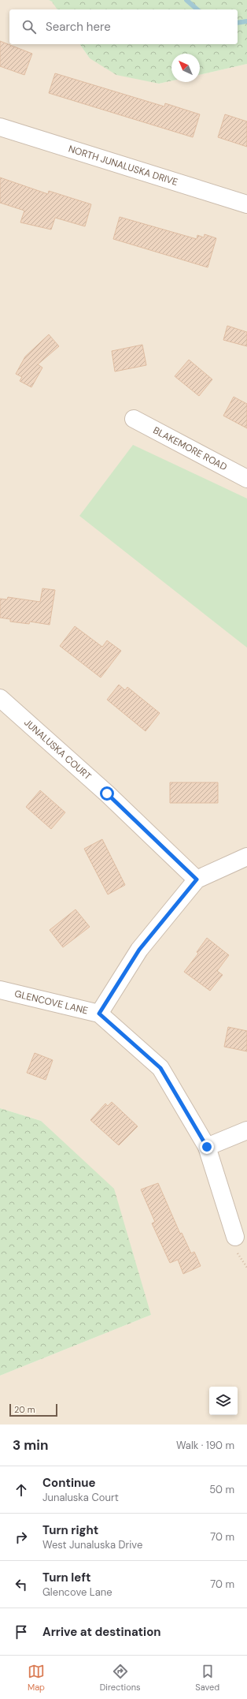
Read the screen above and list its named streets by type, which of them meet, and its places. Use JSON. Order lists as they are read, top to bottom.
{
  "streets": {
    "street": [
      "NORTH JUNALUSKA DRIVE",
      "BLAKEMORE ROAD",
      "JUNALUSKA COURT",
      "GLENCOVE LANE"
    ]
  },
  "scale_bar": "20 m",
  "north": "top left",
  "page": {
    "search": "Search here",
    "scale": "20 m",
    "heading": ["3 min", "Walk · 190 m"],
    "list": [
      ["Continue", "Junaluska Court", "50 m"],
      ["Turn right", "West Junaluska Drive", "70 m"],
      ["Turn left", "Glencove Lane", "70 m"],
      "Arrive at destination"
    ],
    "nav": ["Map", "Directions", "Saved"]
  }
}
